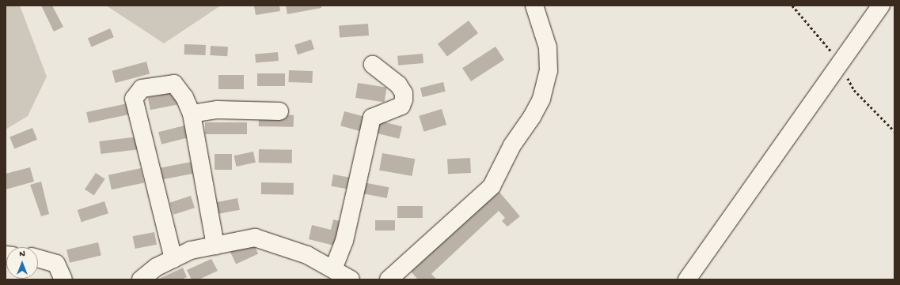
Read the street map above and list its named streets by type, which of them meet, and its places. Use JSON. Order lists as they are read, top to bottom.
{
  "north": "top"
}
